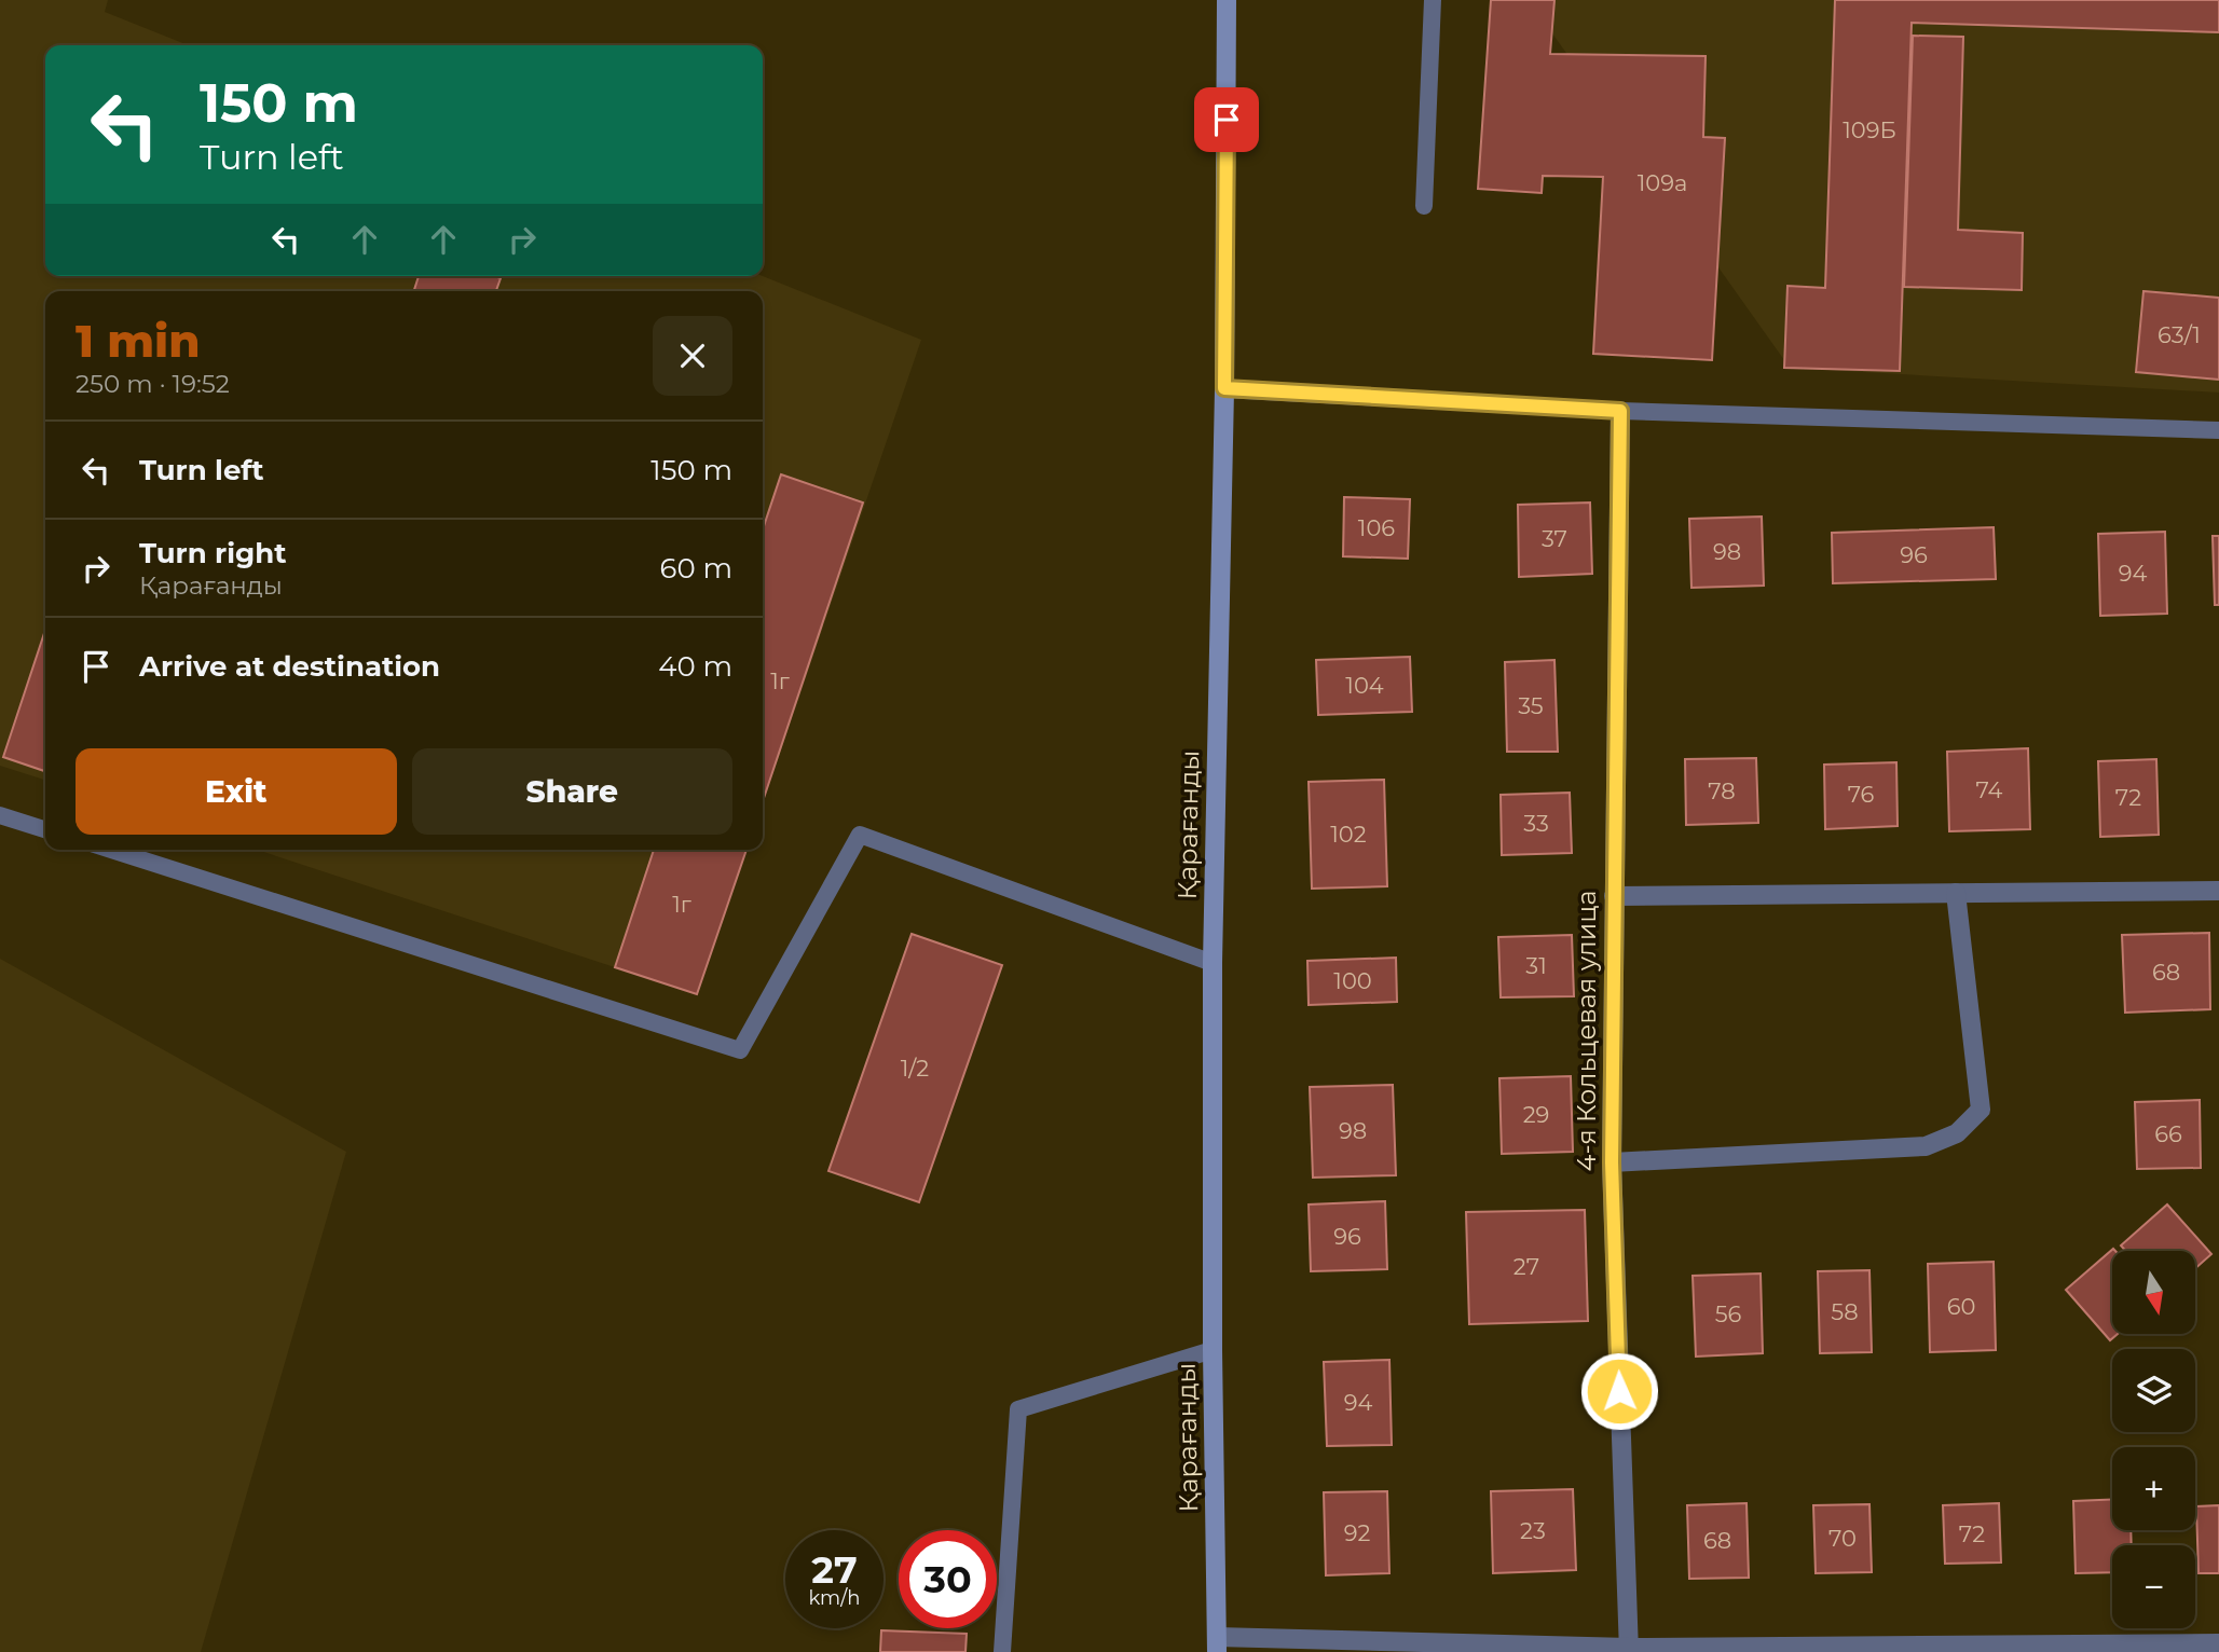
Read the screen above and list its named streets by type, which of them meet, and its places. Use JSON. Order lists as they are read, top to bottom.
{
  "streets": {
    "main road": ["Қарағанды"],
    "street": ["4-я Кольцевая улица"]
  },
  "house_numbers": [
    "109Б",
    "109а",
    "63/1",
    "106",
    "37",
    "98",
    "96",
    "94",
    "1г",
    "104",
    "35",
    "74",
    "78",
    "76",
    "72",
    "33",
    "102",
    "1г",
    "31",
    "68",
    "100",
    "1/2",
    "29",
    "98",
    "66",
    "96",
    "27",
    "60",
    "58",
    "56",
    "94",
    "23",
    "92",
    "72",
    "70",
    "68"
  ],
  "north": "bottom",
  "page": {
    "turn": ["150 m", "Turn left"],
    "heading": ["1 min", "250 m · 19:52"],
    "list": [
      {
        "name": "Turn left",
        "value": "150 m"
      },
      {
        "name": "Turn right",
        "note": "Қарағанды",
        "value": "60 m"
      },
      {
        "name": "Arrive at destination",
        "value": "40 m"
      }
    ],
    "buttons": ["Exit", "Share"],
    "map_buttons": ["+", "−"],
    "speed": "27 km/h",
    "limit": "30"
  }
}
